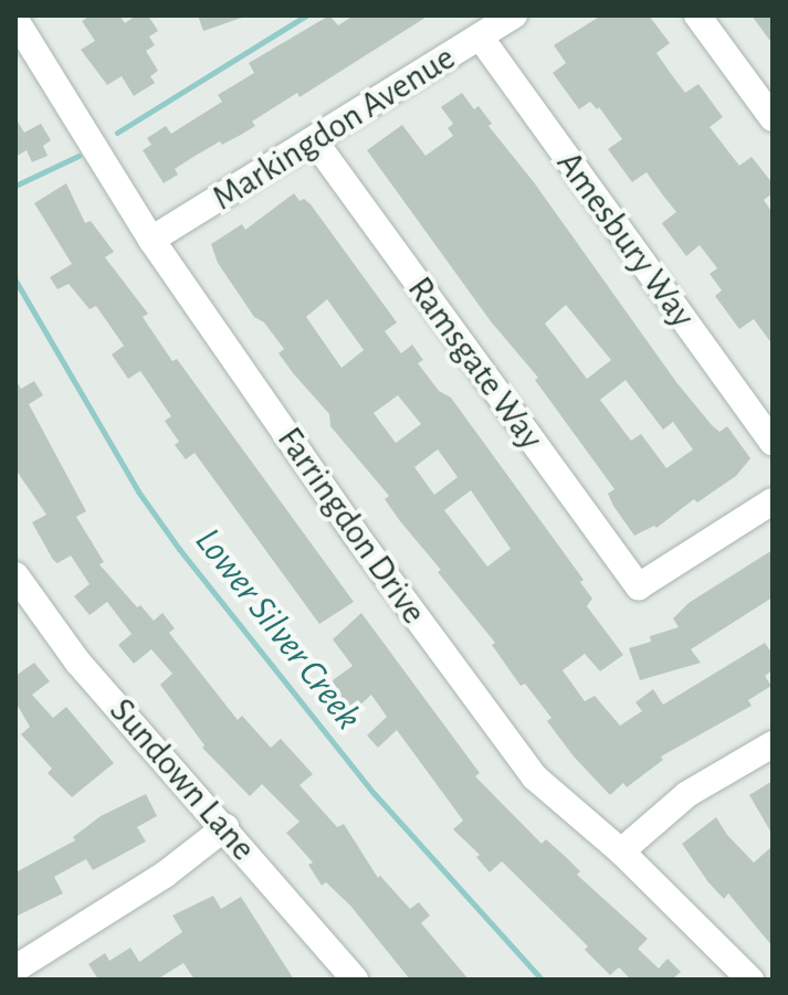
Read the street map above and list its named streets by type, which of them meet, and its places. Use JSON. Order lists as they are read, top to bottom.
{
  "streets": {
    "street": [
      "Markingdon Avenue",
      "Amesbury Way",
      "Ramsgate Way",
      "Farringdon Drive",
      "Sundown Lane"
    ]
  },
  "crossings": [
    ["Markingdon Avenue", "Amesbury Way"],
    ["Markingdon Avenue", "Ramsgate Way"],
    ["Markingdon Avenue", "Farringdon Drive"]
  ],
  "water": ["Lower Silver Creek"]
}
